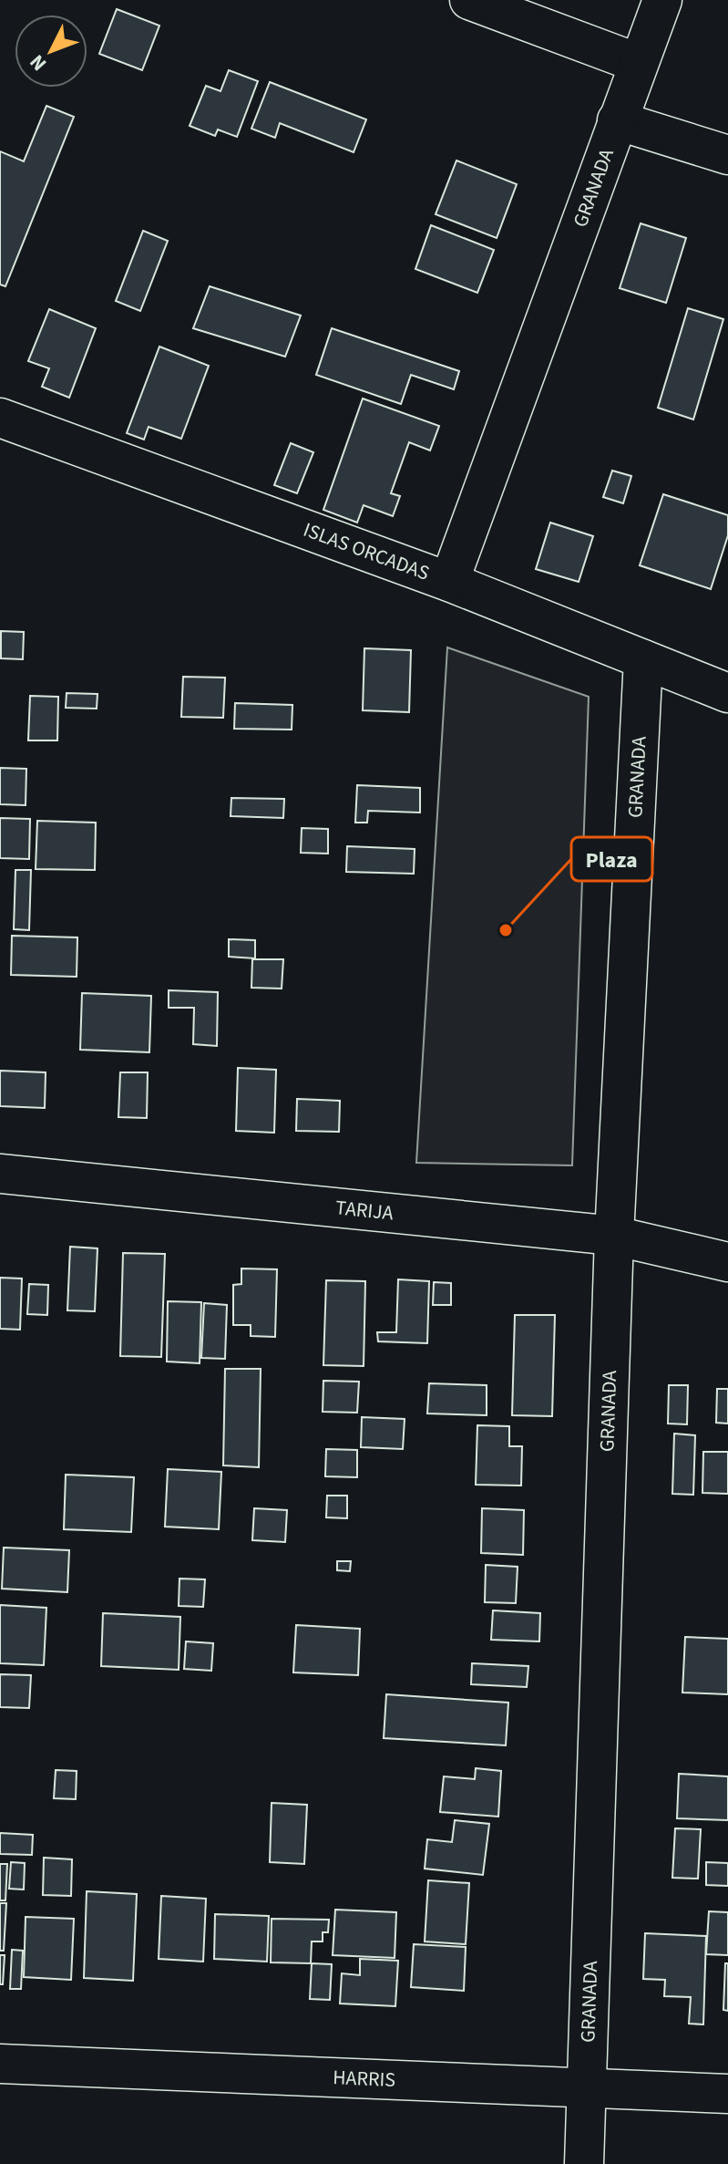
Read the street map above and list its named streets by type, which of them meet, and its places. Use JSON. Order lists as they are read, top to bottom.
{
  "streets": {
    "street": [
      "GRANADA",
      "ISLAS ORCADAS",
      "TARIJA",
      "HARRIS"
    ]
  },
  "crossings": [
    ["GRANADA", "ISLAS ORCADAS"],
    ["GRANADA", "TARIJA"],
    ["GRANADA", "HARRIS"]
  ],
  "places": ["Plaza"],
  "north": "bottom left"
}
